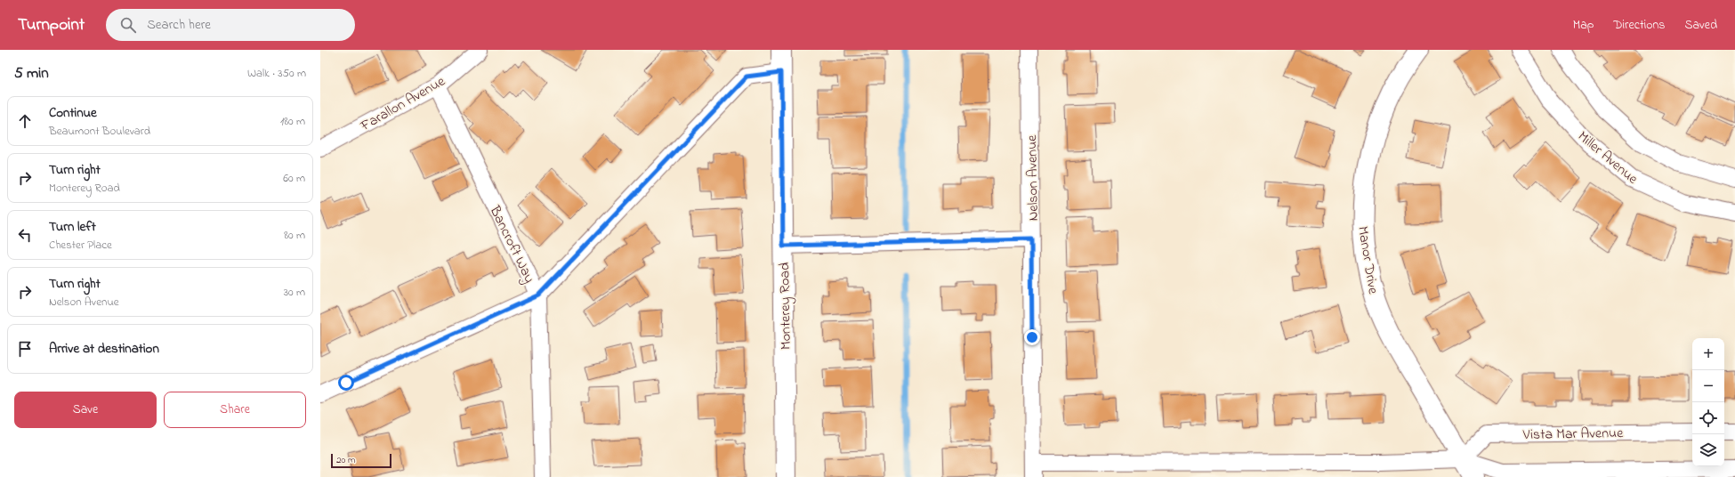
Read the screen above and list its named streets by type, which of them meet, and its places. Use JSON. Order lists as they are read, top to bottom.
{
  "streets": {
    "street": [
      "Farallon Avenue",
      "Miller Avenue",
      "Nelson Avenue",
      "Bancroft Way",
      "Manor Drive",
      "Monterey Road",
      "Vista Mar Avenue"
    ]
  },
  "crossings": [
    ["Farallon Avenue", "Bancroft Way"],
    ["Manor Drive", "Vista Mar Avenue"]
  ],
  "scale_bar": "20 m",
  "page": {
    "header": "Turnpoint",
    "search": "Search here",
    "nav": ["Map", "Directions", "Saved"],
    "heading": ["5 min", "Walk · 350 m"],
    "list": [
      ["Continue", "Beaumont Boulevard", "180 m"],
      ["Turn right", "Monterey Road", "60 m"],
      ["Turn left", "Chester Place", "80 m"],
      ["Turn right", "Nelson Avenue", "30 m"],
      "Arrive at destination"
    ],
    "map_buttons": ["+", "−"],
    "buttons": ["Save", "Share"],
    "scale": "20 m"
  }
}
